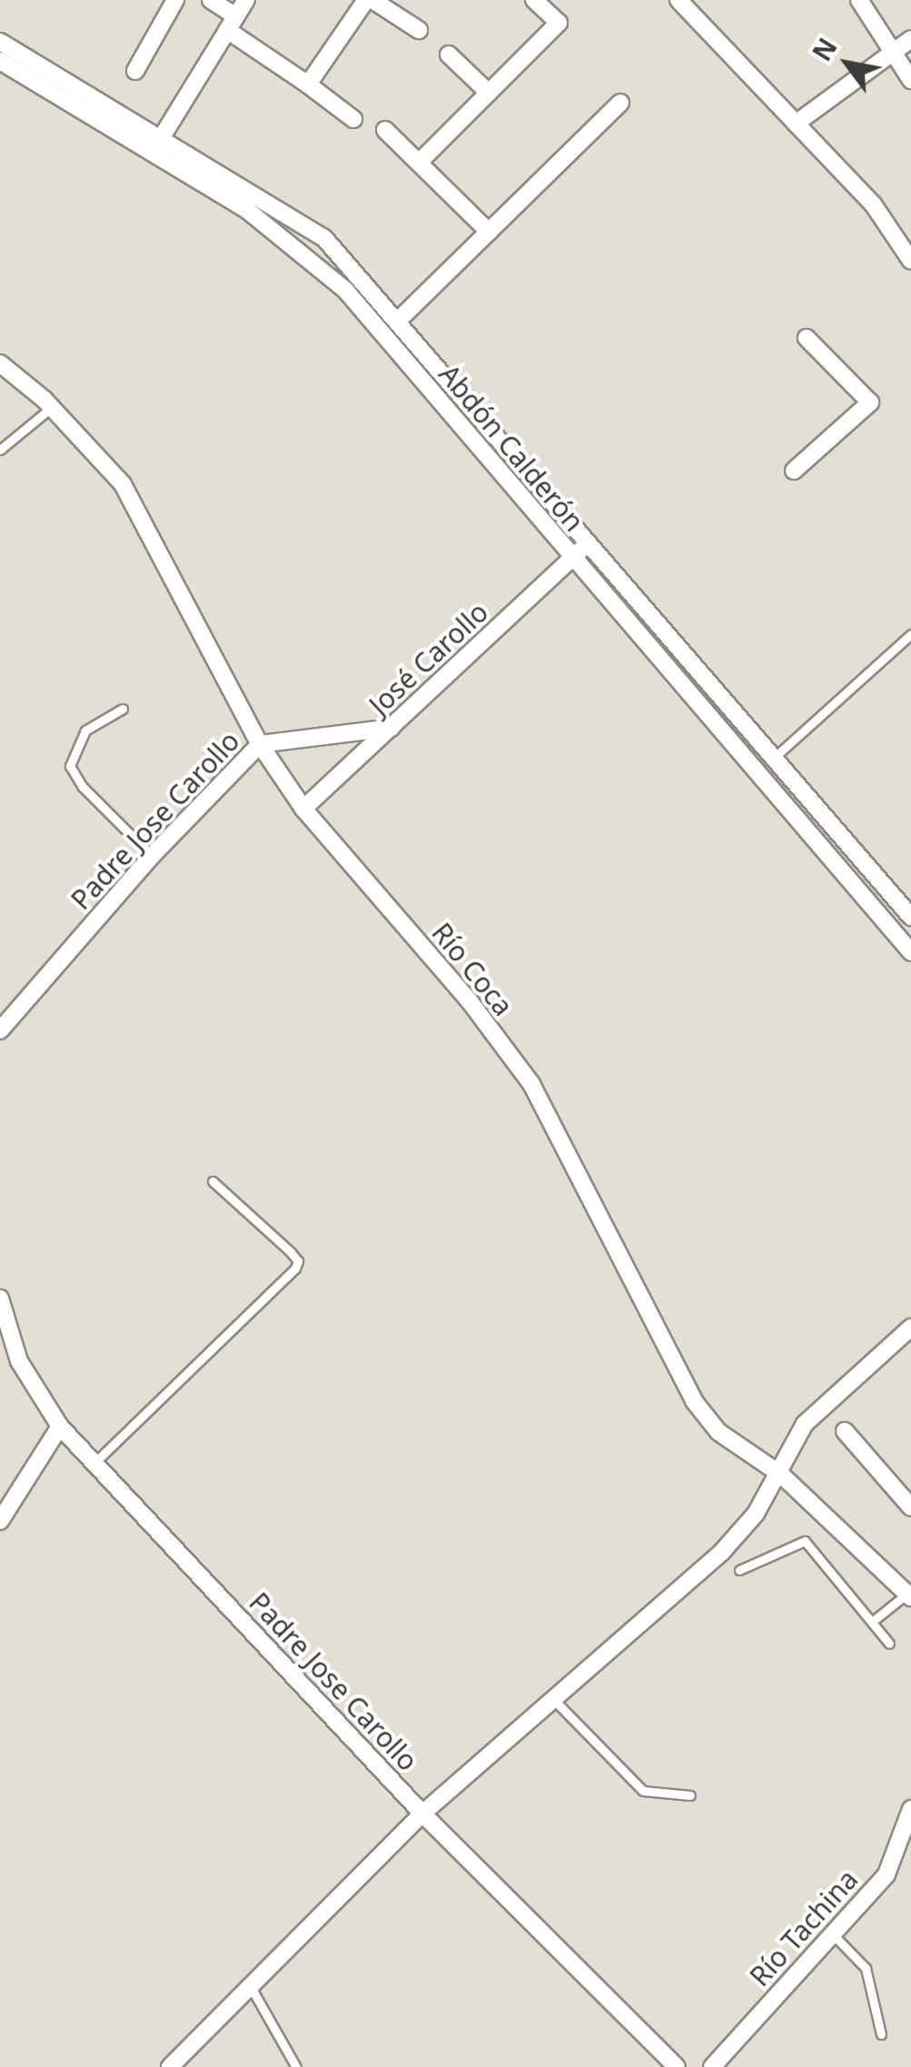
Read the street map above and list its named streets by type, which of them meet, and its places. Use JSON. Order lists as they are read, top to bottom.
{
  "streets": {
    "street": [
      "Abdón Calderón",
      "José Carollo",
      "Padre Jose Carollo",
      "Río Coca",
      "Río Tachina"
    ]
  },
  "crossings": [
    ["Abdón Calderón", "José Carollo"],
    ["José Carollo", "Padre Jose Carollo"],
    ["José Carollo", "Río Coca"],
    ["Padre Jose Carollo", "Río Coca"]
  ],
  "north": "top left"
}
